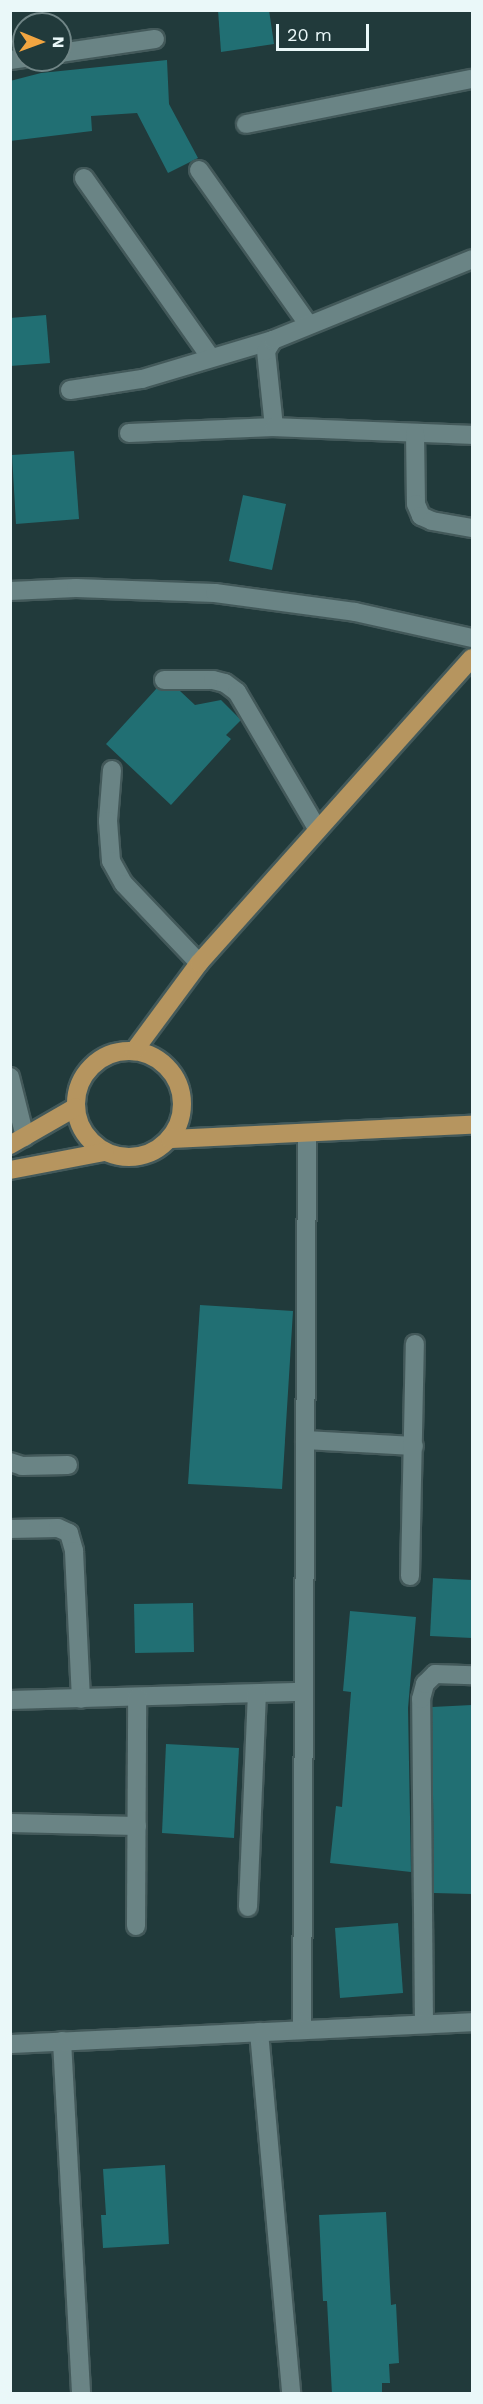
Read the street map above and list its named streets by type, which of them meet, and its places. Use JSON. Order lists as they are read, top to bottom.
{
  "scale_bar": "20 m",
  "north": "right"
}
